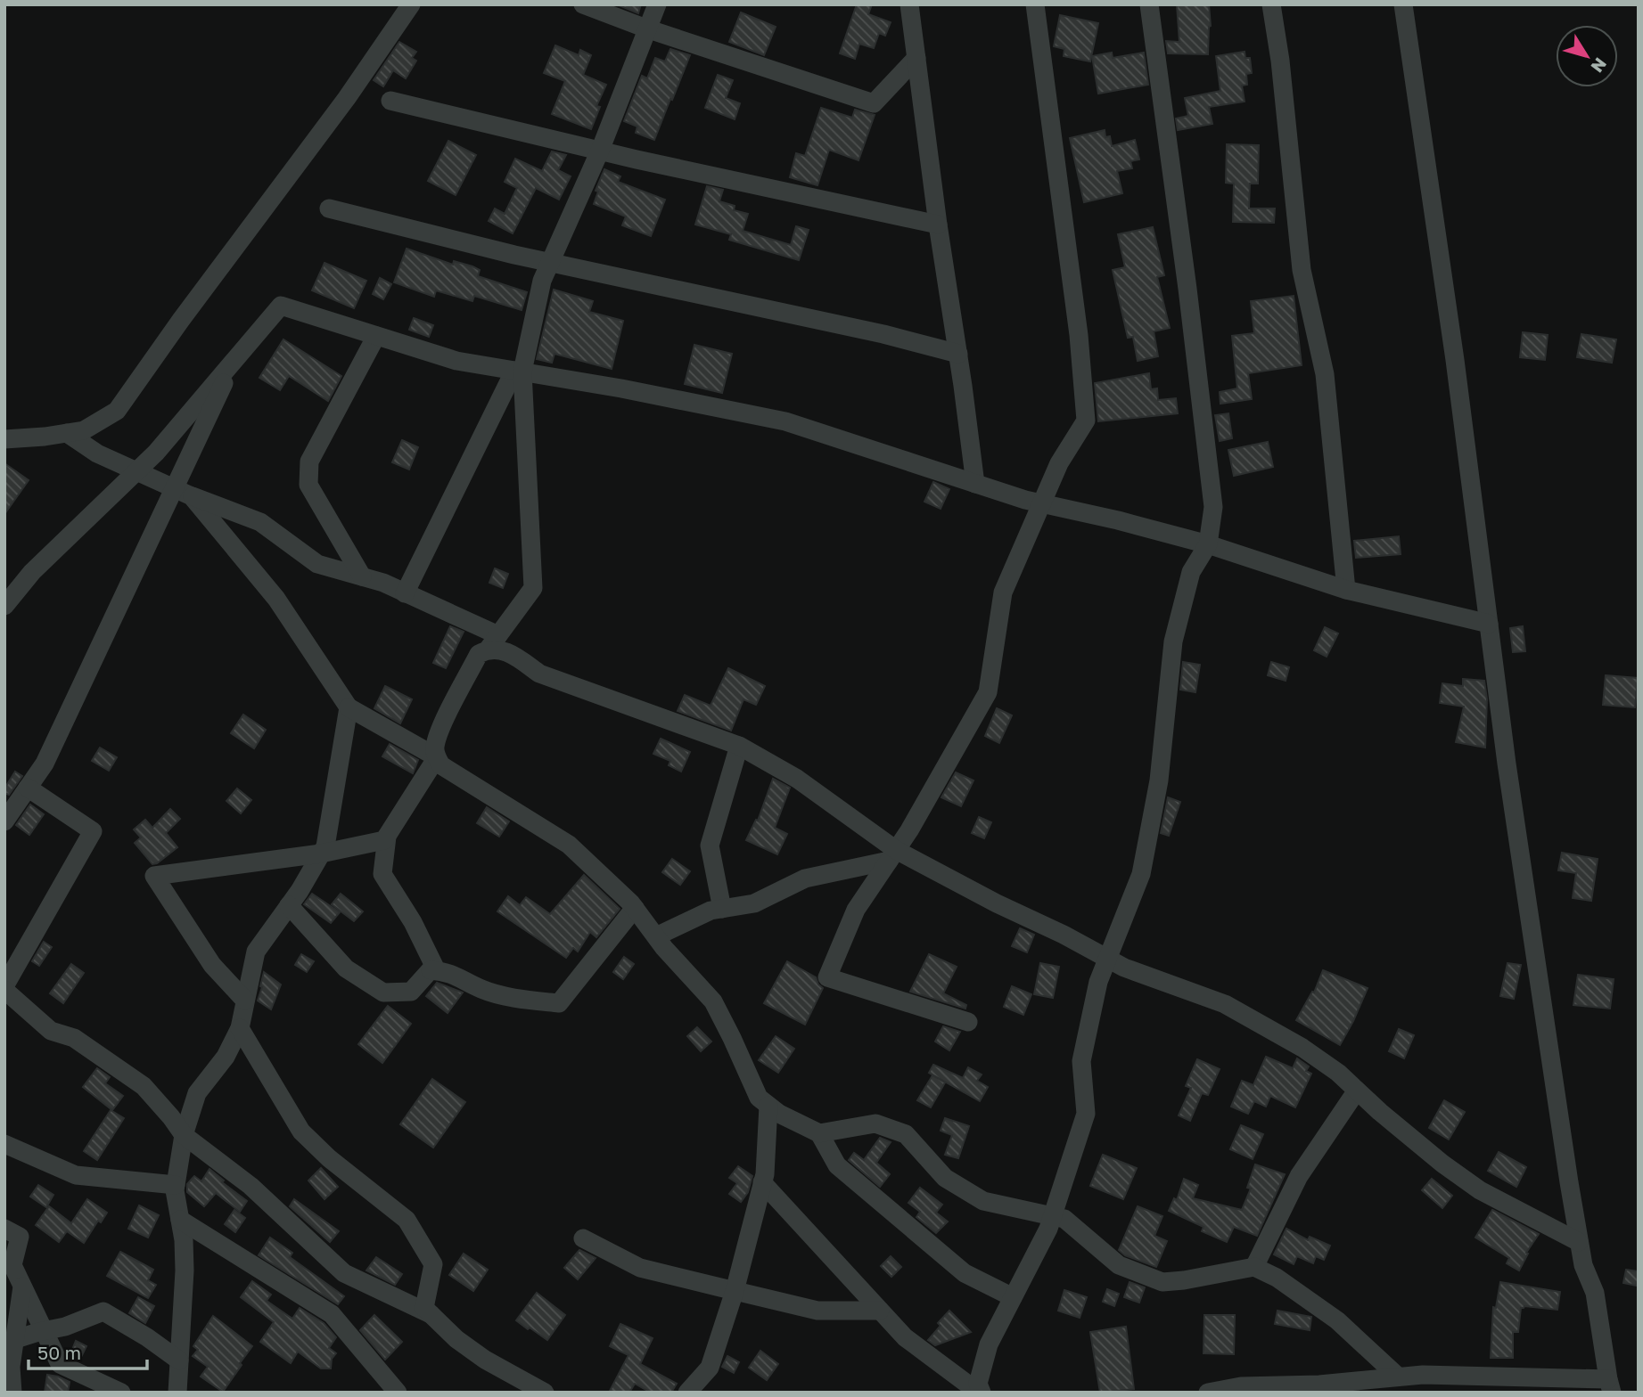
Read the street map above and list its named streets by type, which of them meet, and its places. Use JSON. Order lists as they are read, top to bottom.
{
  "scale_bar": "50 m",
  "north": "bottom right"
}
